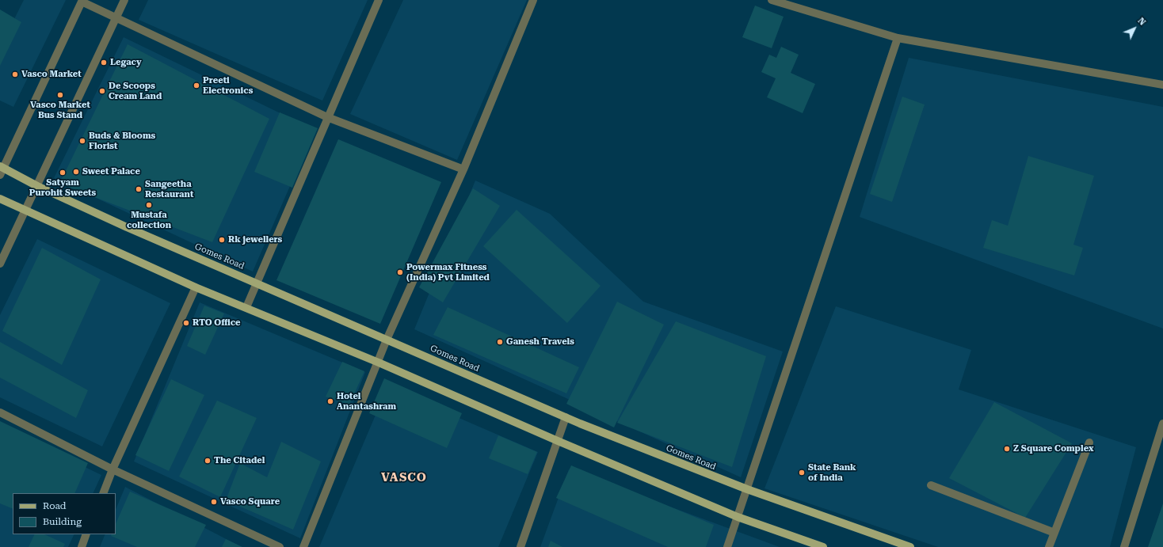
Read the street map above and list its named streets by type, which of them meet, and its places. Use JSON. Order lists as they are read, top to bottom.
{
  "streets": {
    "main road": ["Gomes Road"]
  },
  "districts": ["VASCO"],
  "places": [
    "Legacy",
    "Vasco Market",
    "Preeti Electronics",
    "De Scoops Cream Land",
    "Vasco Market Bus Stand",
    "Buds & Blooms Florist",
    "Sweet Palace",
    "Satyam Purohit Sweets",
    "Sangeetha Restaurant",
    "Mustafa collection",
    "Rk jewellers",
    "Powermax Fitness (India) Pvt Limited",
    "RTO Office",
    "Ganesh Travels",
    "Hotel Anantashram",
    "Z Square Complex",
    "The Citadel",
    "State Bank of India",
    "Vasco Square"
  ],
  "legend": ["Road", "Building"],
  "north": "top right"
}
